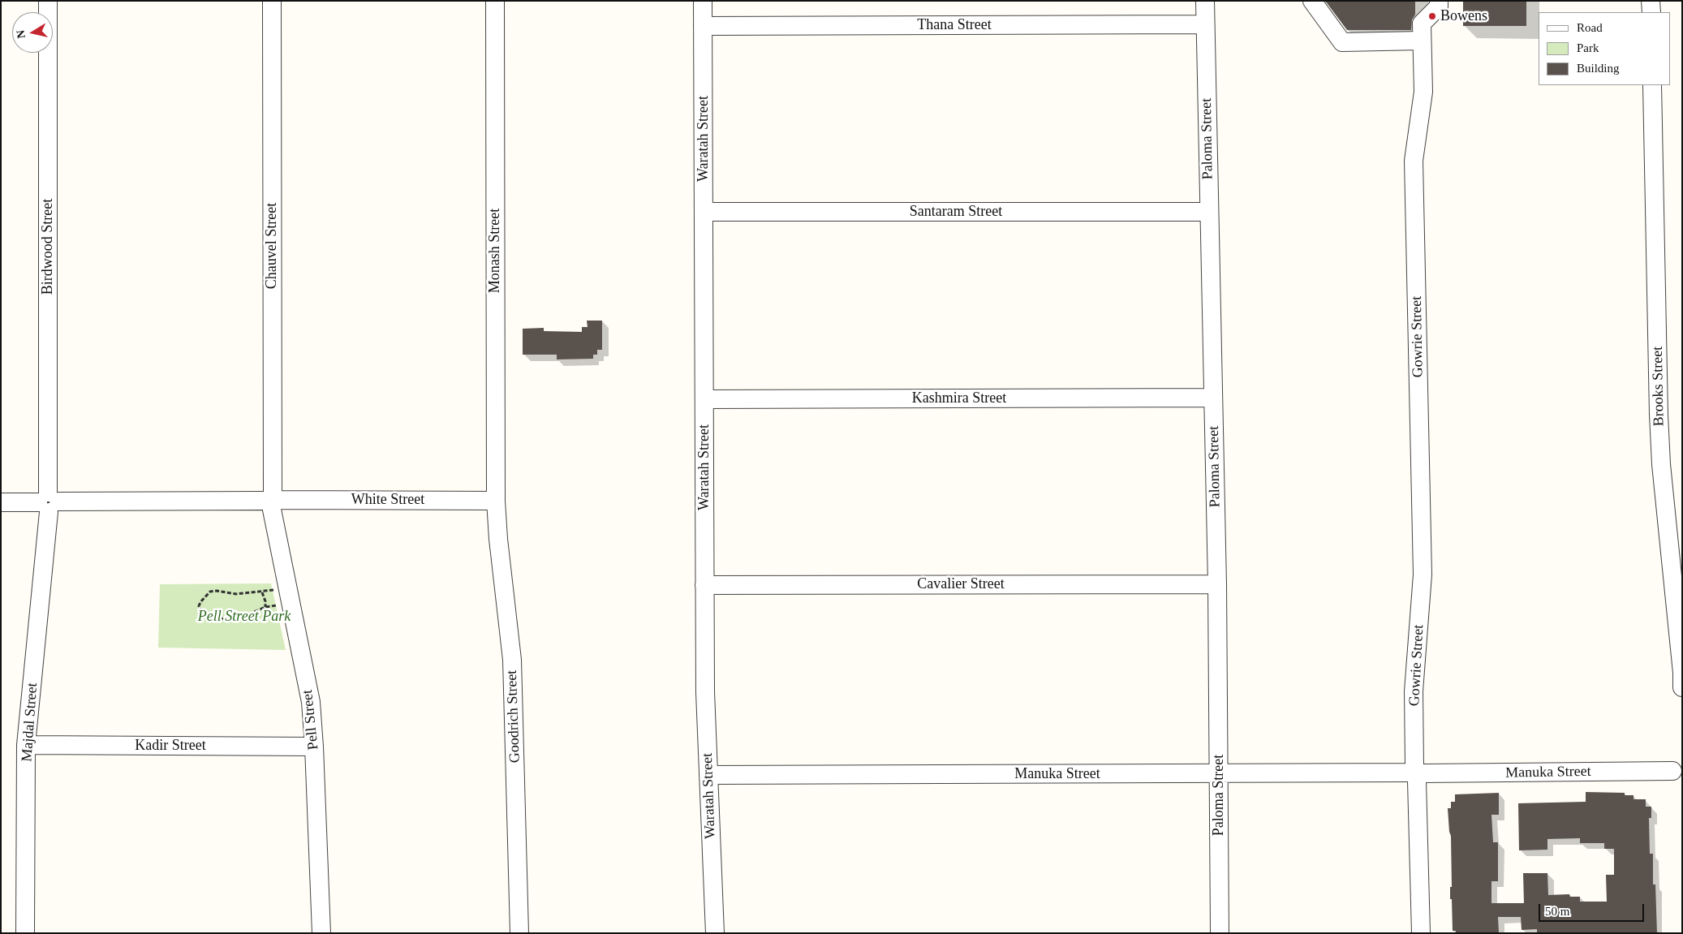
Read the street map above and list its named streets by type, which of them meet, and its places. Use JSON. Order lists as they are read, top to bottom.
{
  "streets": {
    "street": [
      "Thana Street",
      "Waratah Street",
      "Paloma Street",
      "Santaram Street",
      "Chauvel Street",
      "Birdwood Street",
      "Monash Street",
      "Gowrie Street",
      "Brooks Street",
      "Kashmira Street",
      "White Street",
      "Cavalier Street",
      "Goodrich Street",
      "Pell Street",
      "Majdal Street",
      "Kadir Street",
      "Manuka Street"
    ]
  },
  "crossings": [
    ["Thana Street", "Waratah Street"],
    ["Thana Street", "Paloma Street"],
    ["Waratah Street", "Santaram Street"],
    ["Waratah Street", "Kashmira Street"],
    ["Waratah Street", "Cavalier Street"],
    ["Waratah Street", "Manuka Street"],
    ["Paloma Street", "Santaram Street"],
    ["Paloma Street", "Kashmira Street"],
    ["Paloma Street", "Cavalier Street"],
    ["Paloma Street", "Manuka Street"],
    ["Chauvel Street", "White Street"],
    ["Chauvel Street", "Pell Street"],
    ["Birdwood Street", "White Street"],
    ["Birdwood Street", "Majdal Street"],
    ["Monash Street", "White Street"],
    ["Monash Street", "Goodrich Street"],
    ["Gowrie Street", "Manuka Street"],
    ["White Street", "Goodrich Street"],
    ["White Street", "Pell Street"],
    ["White Street", "Majdal Street"],
    ["Pell Street", "Kadir Street"],
    ["Majdal Street", "Kadir Street"]
  ],
  "parks": ["Pell Street Park"],
  "places": ["Bowens"],
  "legend": ["Road", "Park", "Building"],
  "scale_bar": "50 m",
  "north": "left"
}
